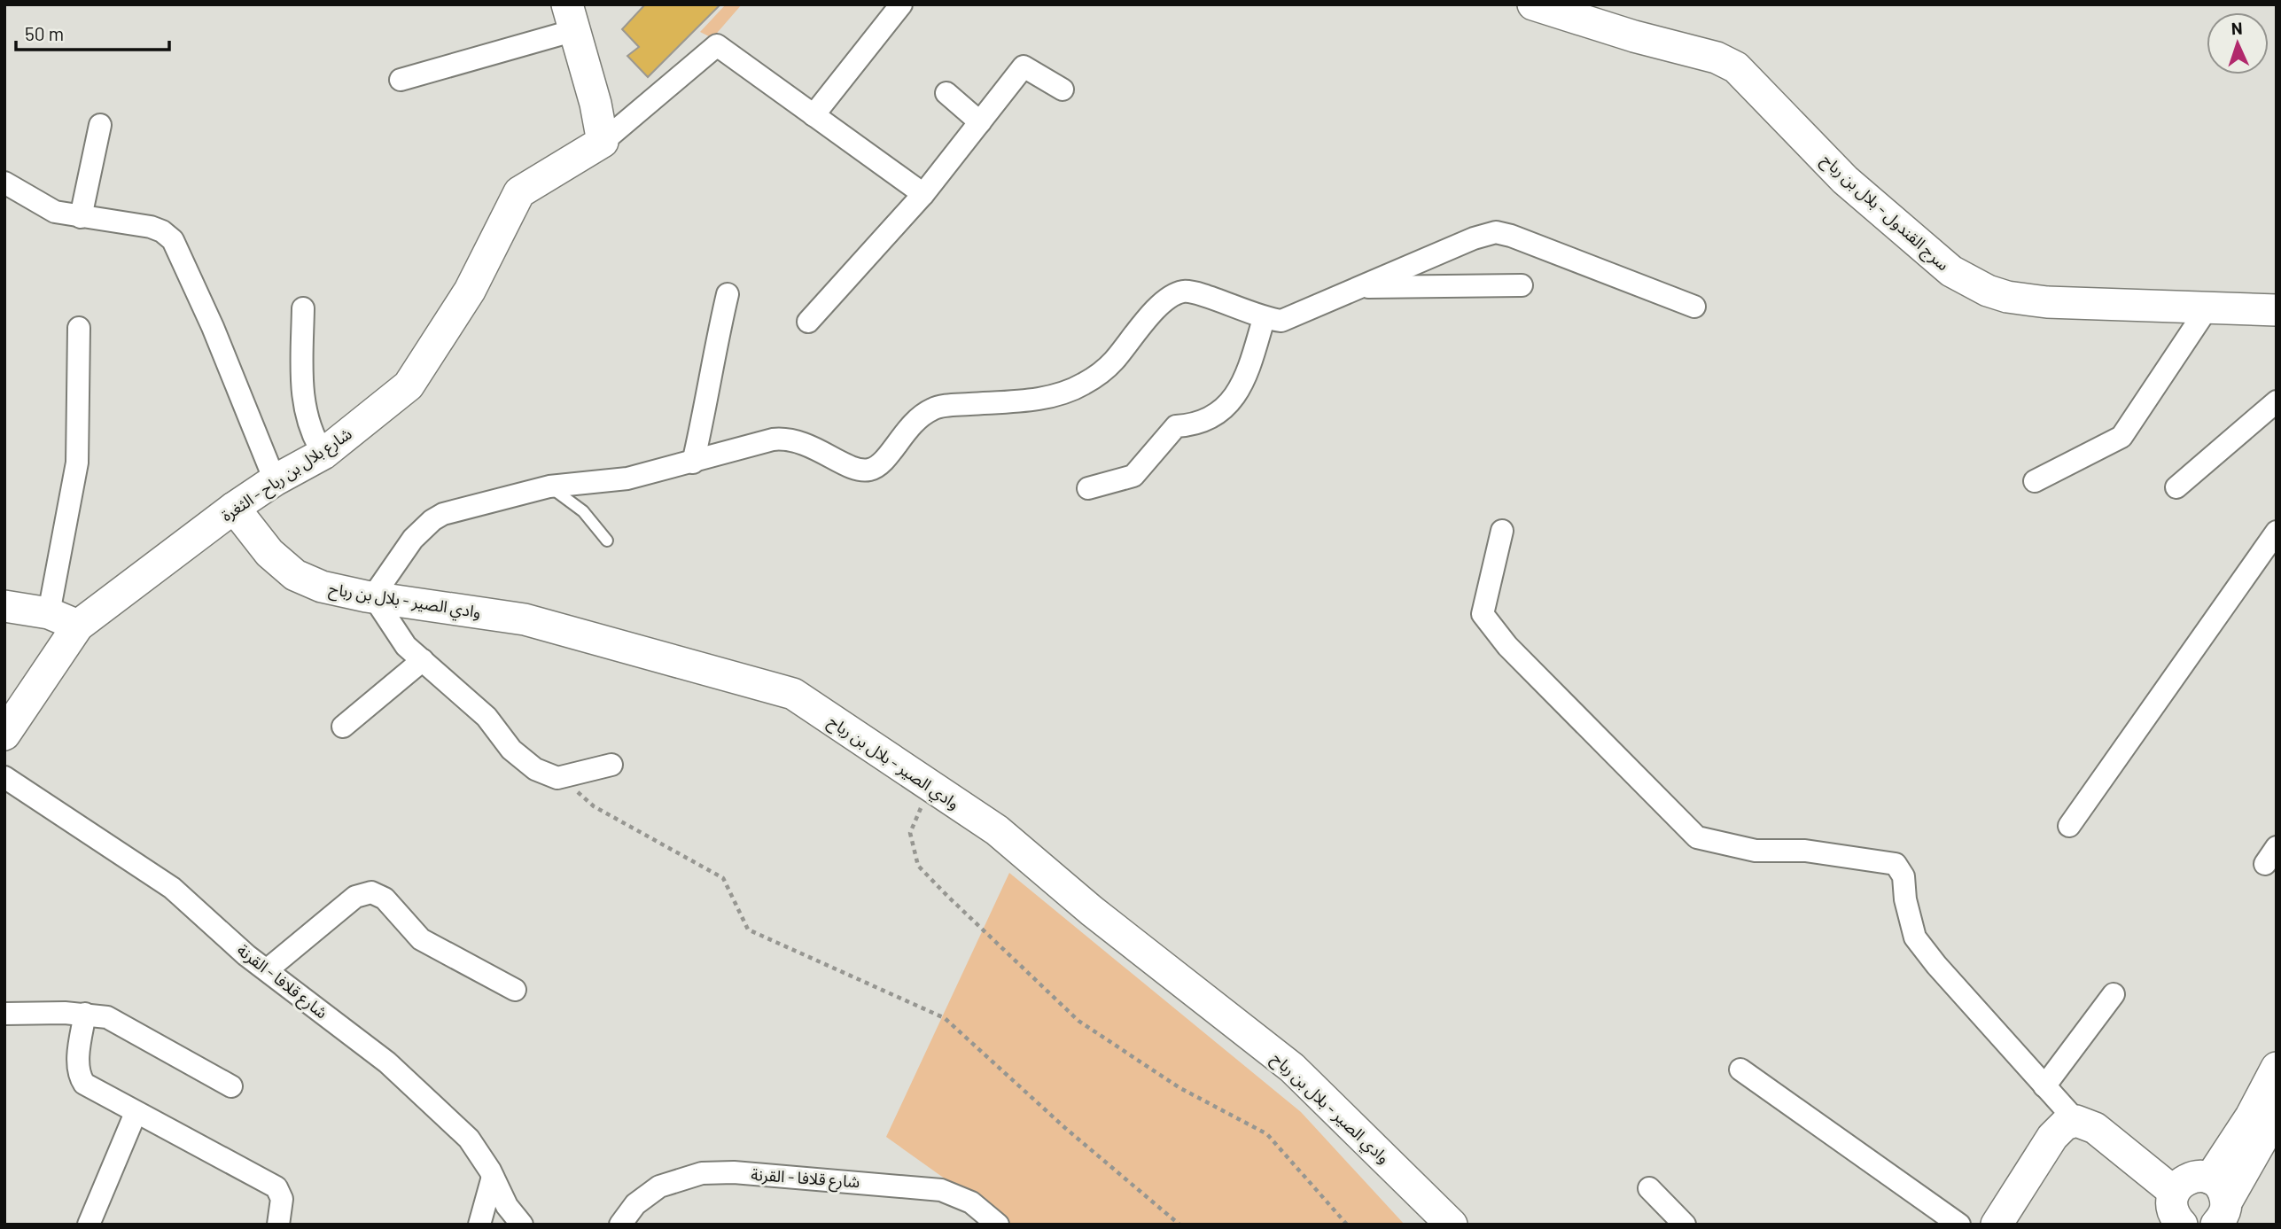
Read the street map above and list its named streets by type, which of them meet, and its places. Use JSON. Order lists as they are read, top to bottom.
{
  "streets": {
    "street": [
      "سرج القندول - بلال بن رباح",
      "شارع بلال بن رباح - الثغرة",
      "وادي الصير - بلال بن رباح",
      "شارع قلافا - القرنة"
    ]
  },
  "crossings": [
    ["شارع بلال بن رباح - الثغرة", "وادي الصير - بلال بن رباح"]
  ],
  "scale_bar": "50 m",
  "north": "top"
}
